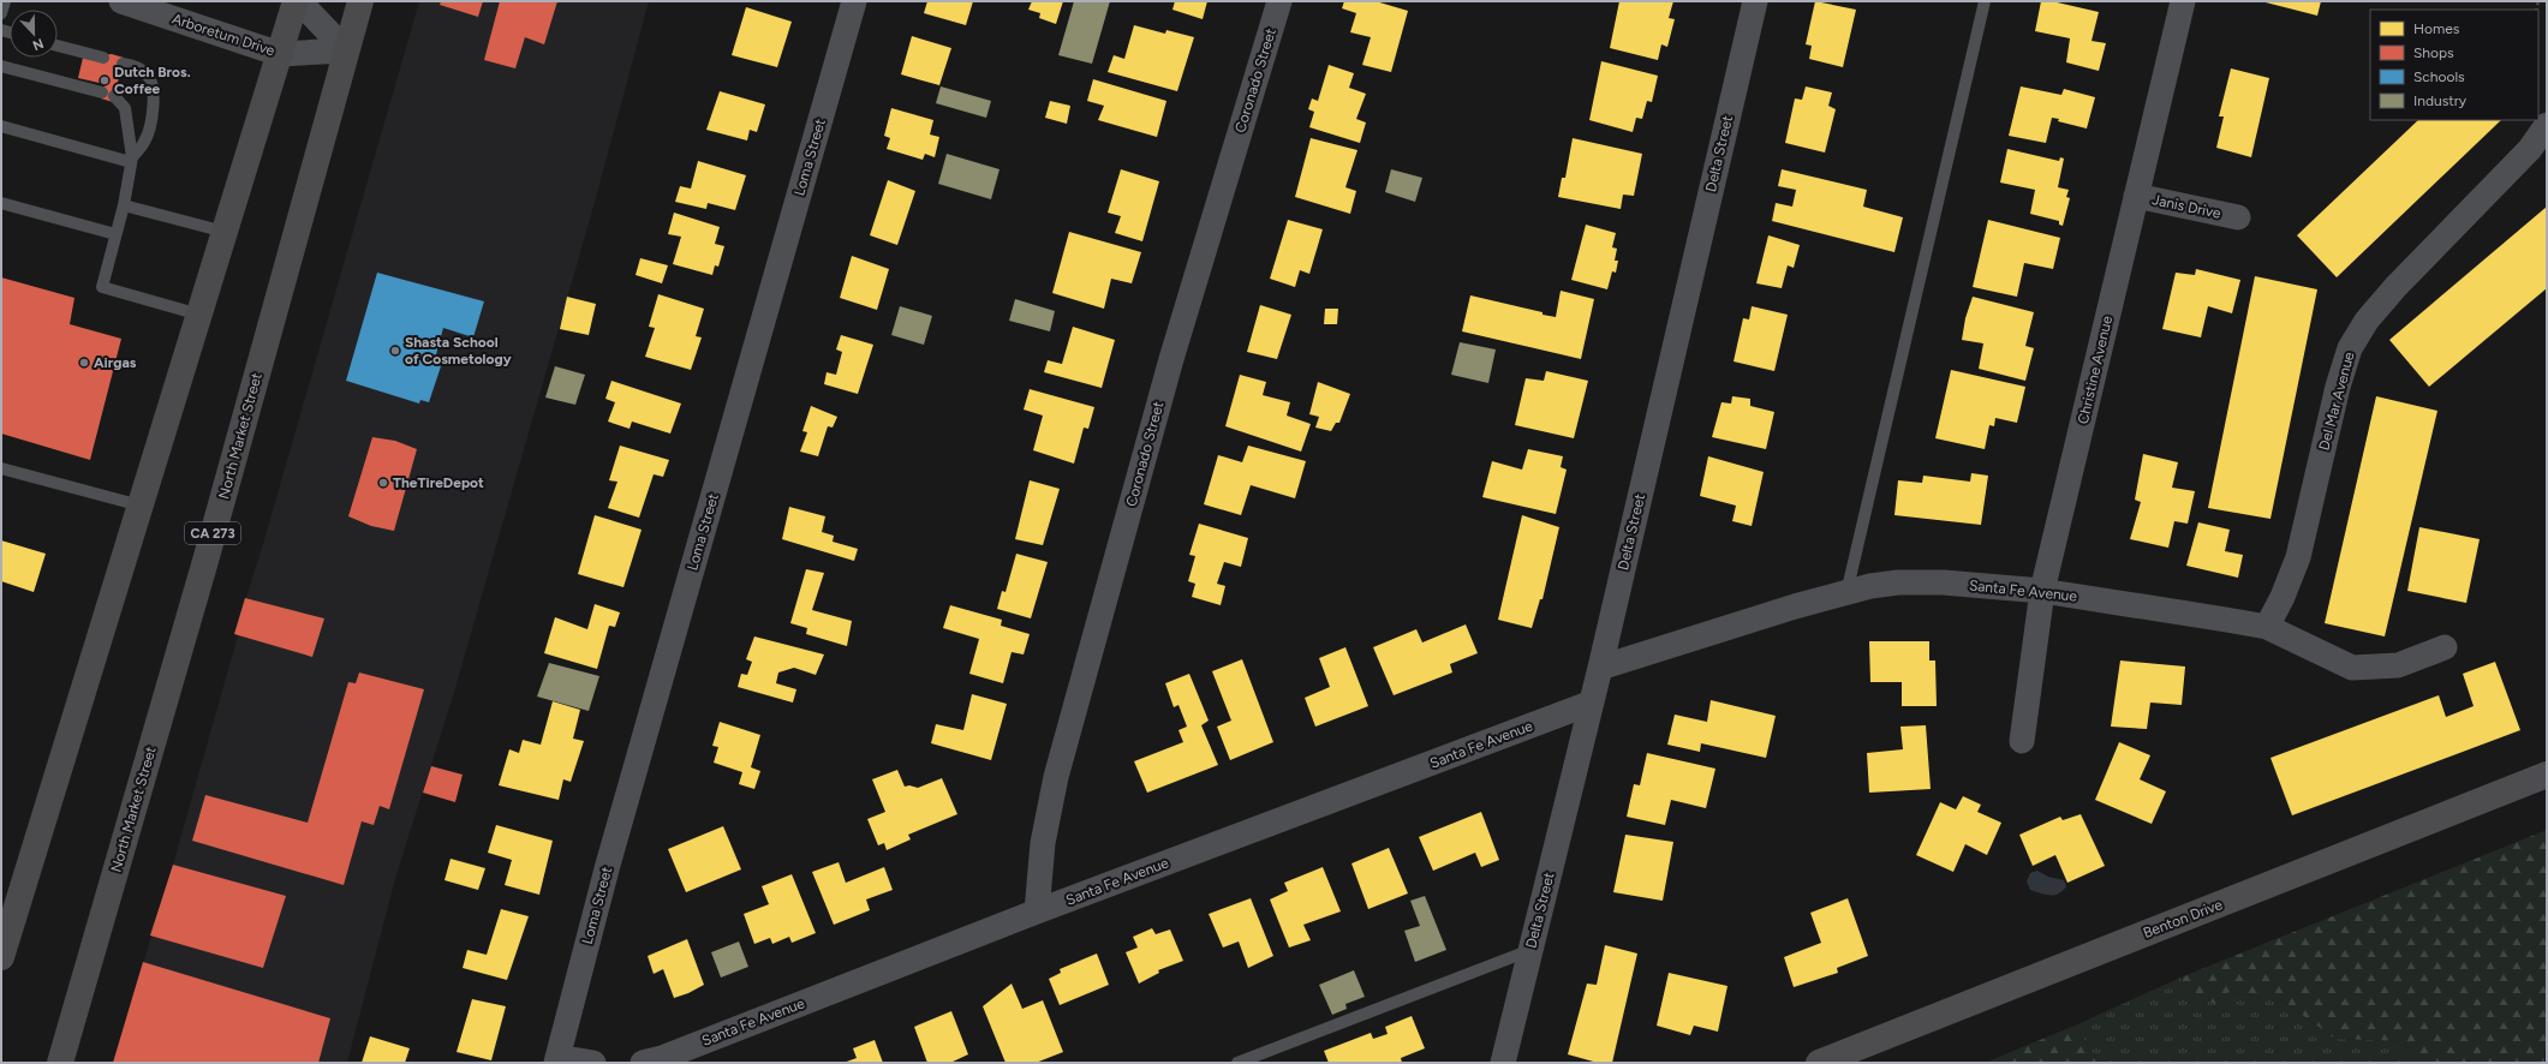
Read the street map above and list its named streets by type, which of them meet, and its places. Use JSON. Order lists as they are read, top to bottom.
{
  "streets": {
    "main road": ["North Market Street", "CA 273"],
    "street": [
      "Arboretum Drive",
      "Coronado Street",
      "Delta Street",
      "Loma Street",
      "Janis Drive",
      "Christine Avenue",
      "Del Mar Avenue",
      "Santa Fe Avenue",
      "Benton Drive"
    ]
  },
  "crossings": [
    ["Arboretum Drive", "North Market Street"],
    ["Coronado Street", "Santa Fe Avenue"],
    ["Delta Street", "Santa Fe Avenue"],
    ["Janis Drive", "Christine Avenue"],
    ["Christine Avenue", "Santa Fe Avenue"],
    ["Del Mar Avenue", "Santa Fe Avenue"]
  ],
  "places": [
    "Dutch Bros. Coffee",
    "Shasta School of Cosmetology",
    "Airgas",
    "TheTireDepot"
  ],
  "legend": [
    "Homes",
    "Shops",
    "Schools",
    "Industry"
  ],
  "north": "bottom"
}
